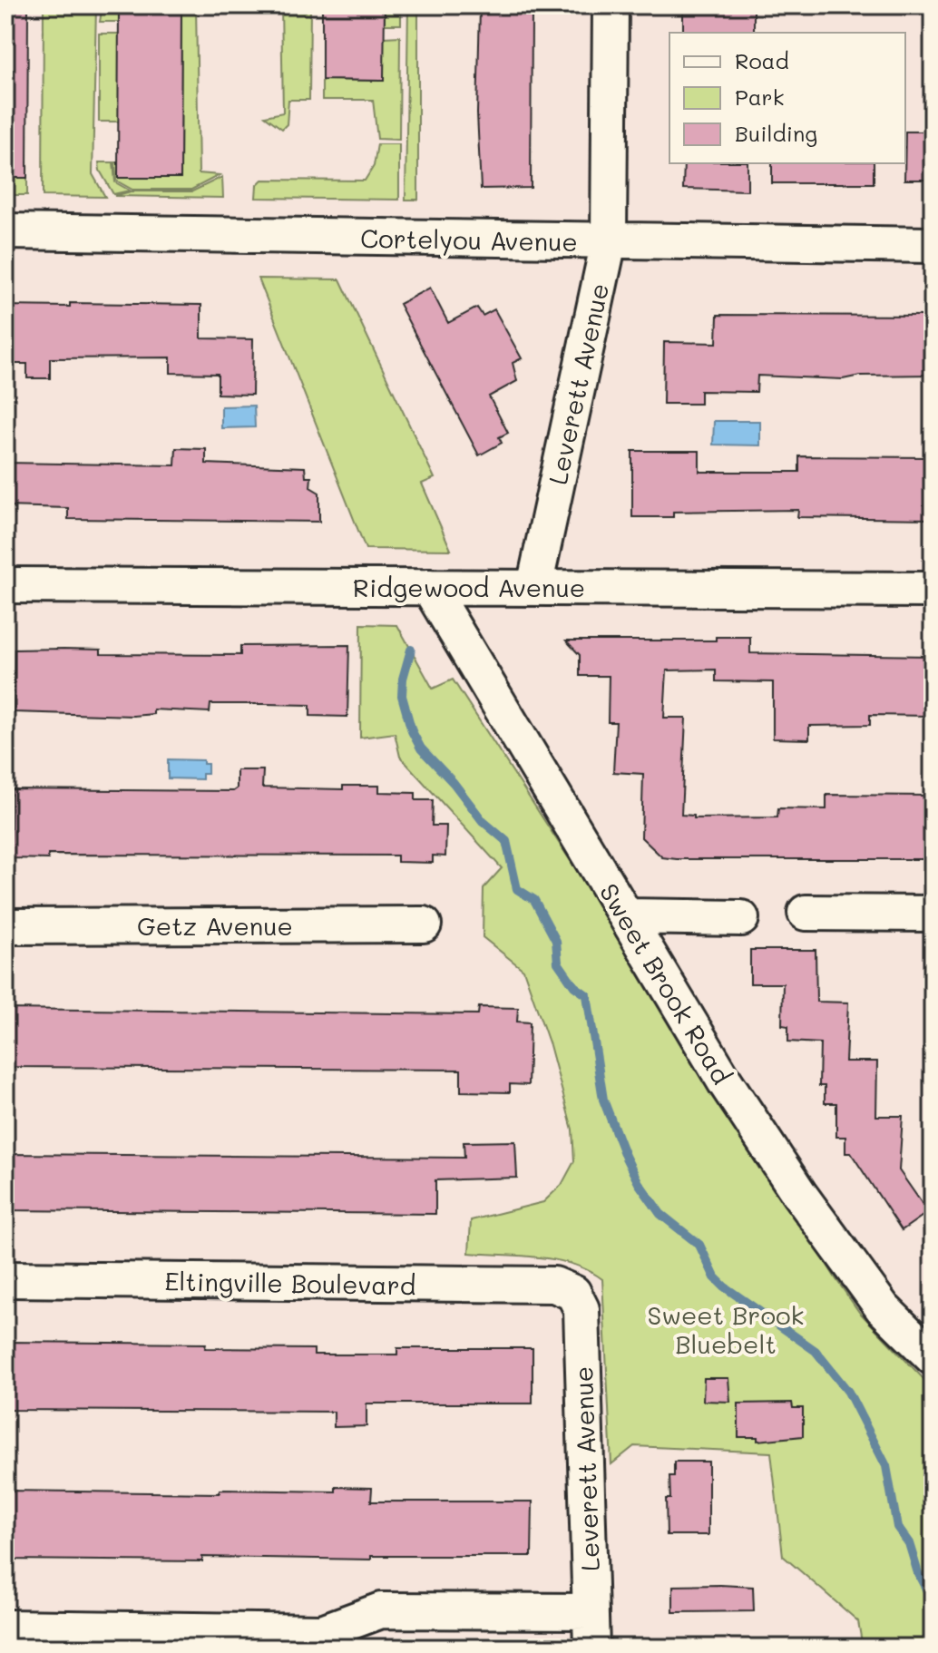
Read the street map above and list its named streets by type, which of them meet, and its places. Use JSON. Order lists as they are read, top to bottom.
{
  "streets": {
    "street": [
      "Cortelyou Avenue",
      "Leverett Avenue",
      "Ridgewood Avenue",
      "Getz Avenue",
      "Sweet Brook Road",
      "Eltingville Boulevard"
    ]
  },
  "crossings": [
    ["Cortelyou Avenue", "Leverett Avenue"],
    ["Leverett Avenue", "Ridgewood Avenue"],
    ["Leverett Avenue", "Eltingville Boulevard"],
    ["Ridgewood Avenue", "Sweet Brook Road"]
  ],
  "parks": ["Sweet Brook Bluebelt"],
  "legend": ["Road", "Park", "Building"]
}
